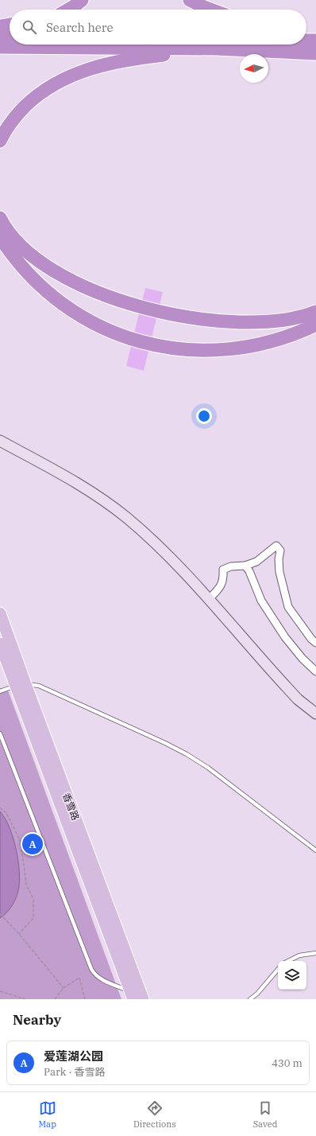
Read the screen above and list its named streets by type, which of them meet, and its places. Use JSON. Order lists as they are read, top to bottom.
{
  "streets": {
    "main road": ["香雪路"]
  },
  "north": "left",
  "page": {
    "search": "Search here",
    "pins": "A",
    "heading": "Nearby",
    "list": [
      {
        "mark": "A",
        "name": "爱莲湖公园",
        "note": "Park · 香雪路",
        "value": "430 m"
      }
    ],
    "nav": ["Map", "Directions", "Saved"]
  }
}
